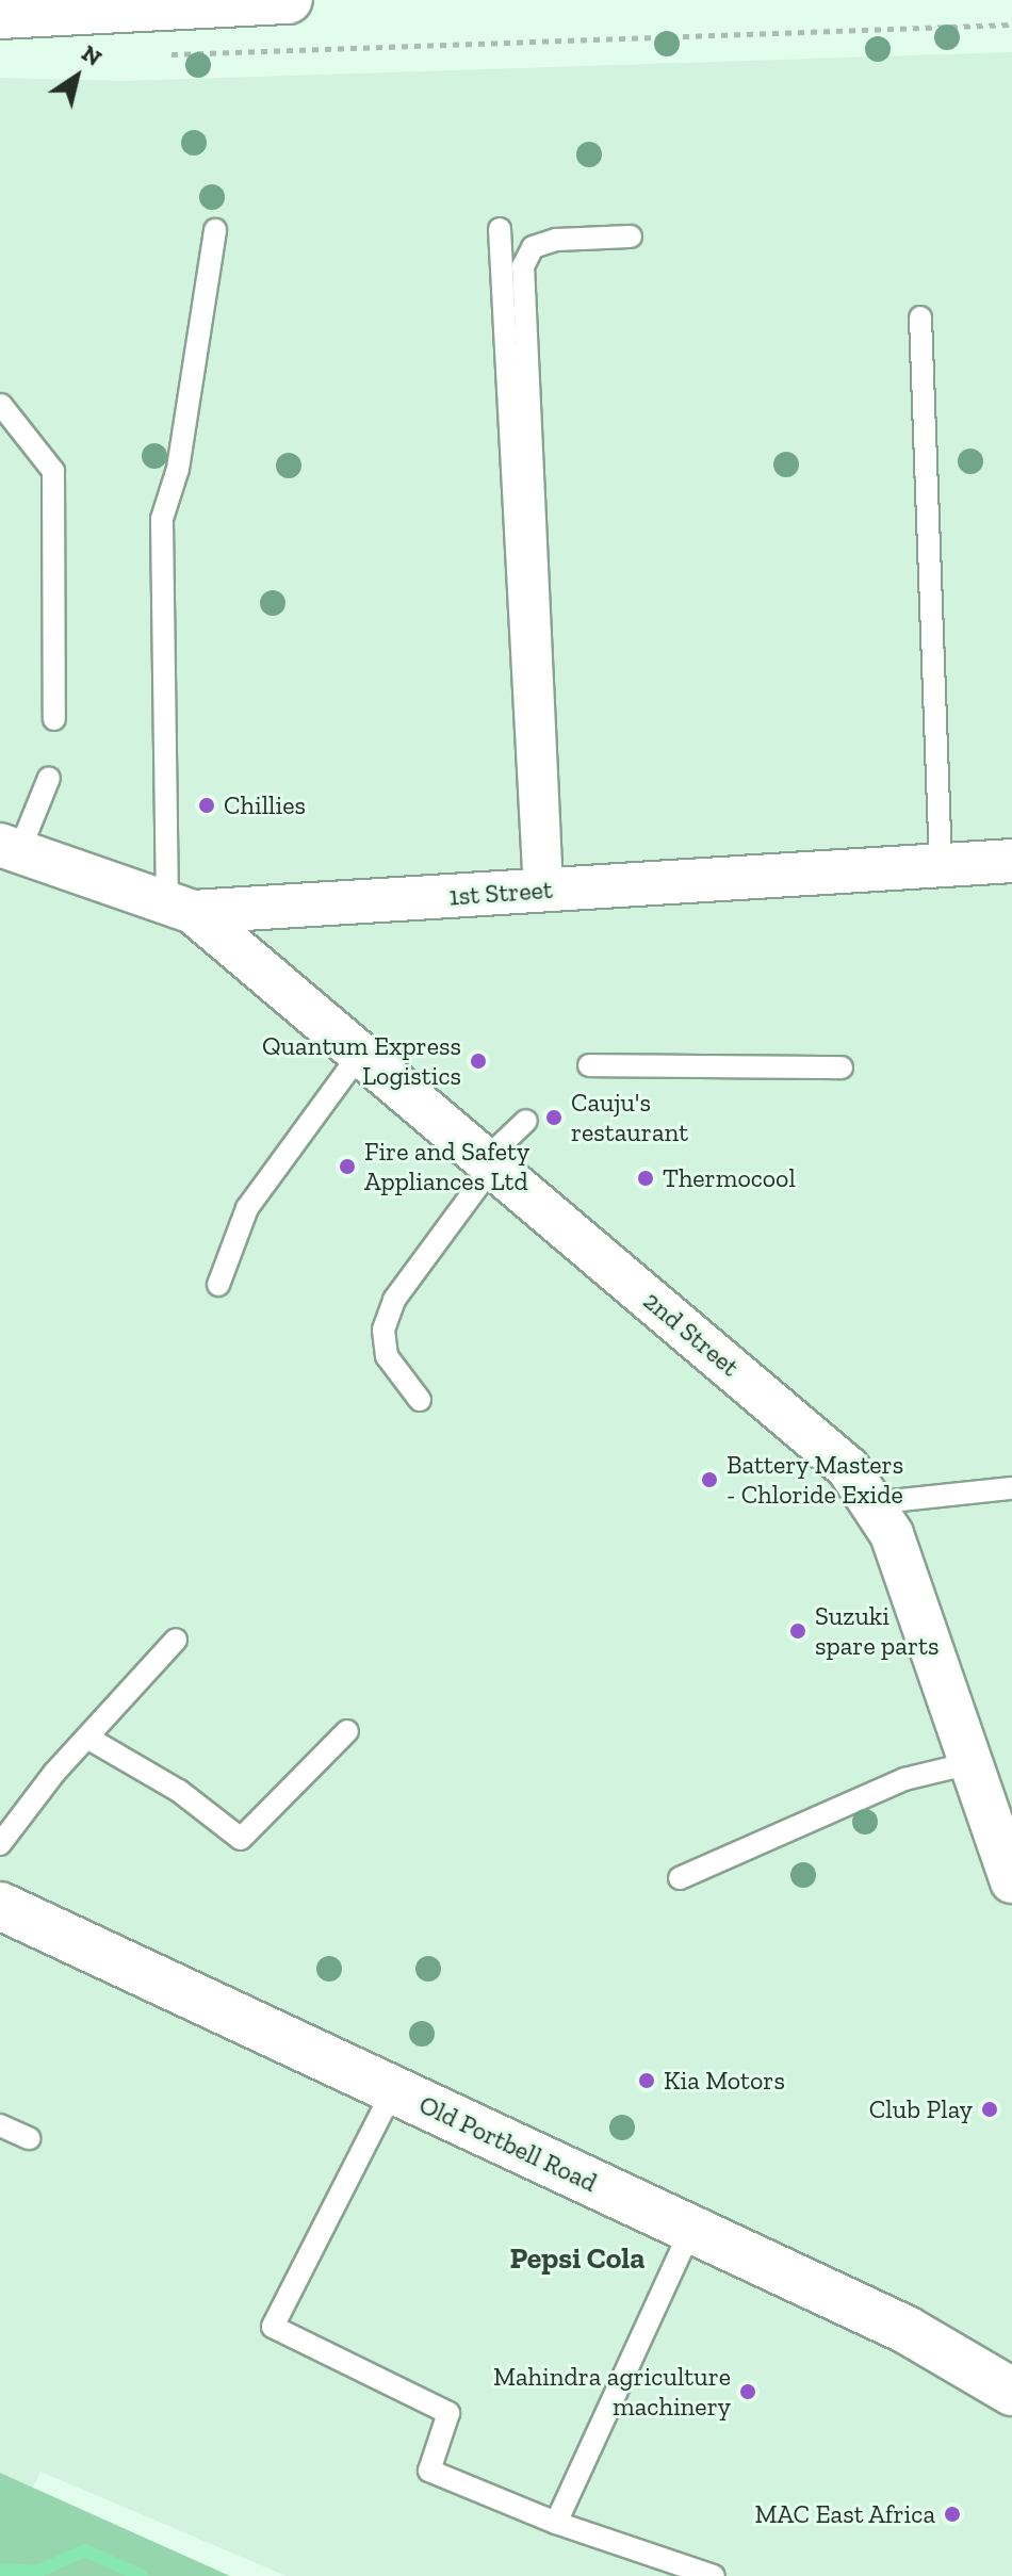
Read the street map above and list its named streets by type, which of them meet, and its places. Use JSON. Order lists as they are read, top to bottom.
{
  "streets": {
    "main road": ["Old Portbell Road"],
    "street": ["1st Street", "2nd Street"]
  },
  "crossings": [
    ["1st Street", "2nd Street"]
  ],
  "districts": ["Pepsi Cola"],
  "places": [
    "Chillies",
    "Quantum Express Logistics",
    "Cauju's restaurant",
    "Fire and Safety Appliances Ltd",
    "Thermocool",
    "Battery Masters - Chloride Exide",
    "Suzuki spare parts",
    "Kia Motors",
    "Club Play",
    "Mahindra agriculture machinery",
    "MAC East Africa"
  ],
  "north": "top right"
}
